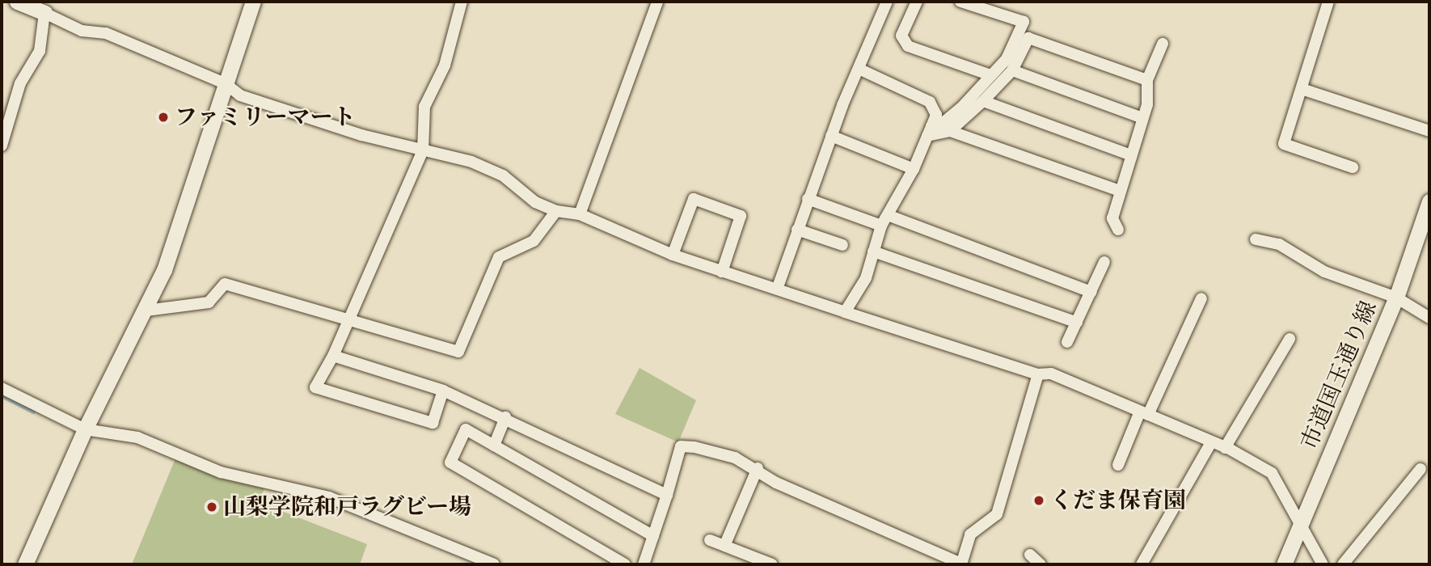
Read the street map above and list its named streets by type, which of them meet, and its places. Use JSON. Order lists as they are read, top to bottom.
{
  "streets": {
    "street": ["市道国玉通り線"]
  },
  "places": ["ファミリーマート", "くだま保育園", "山梨学院和戸ラグビー場"]
}
